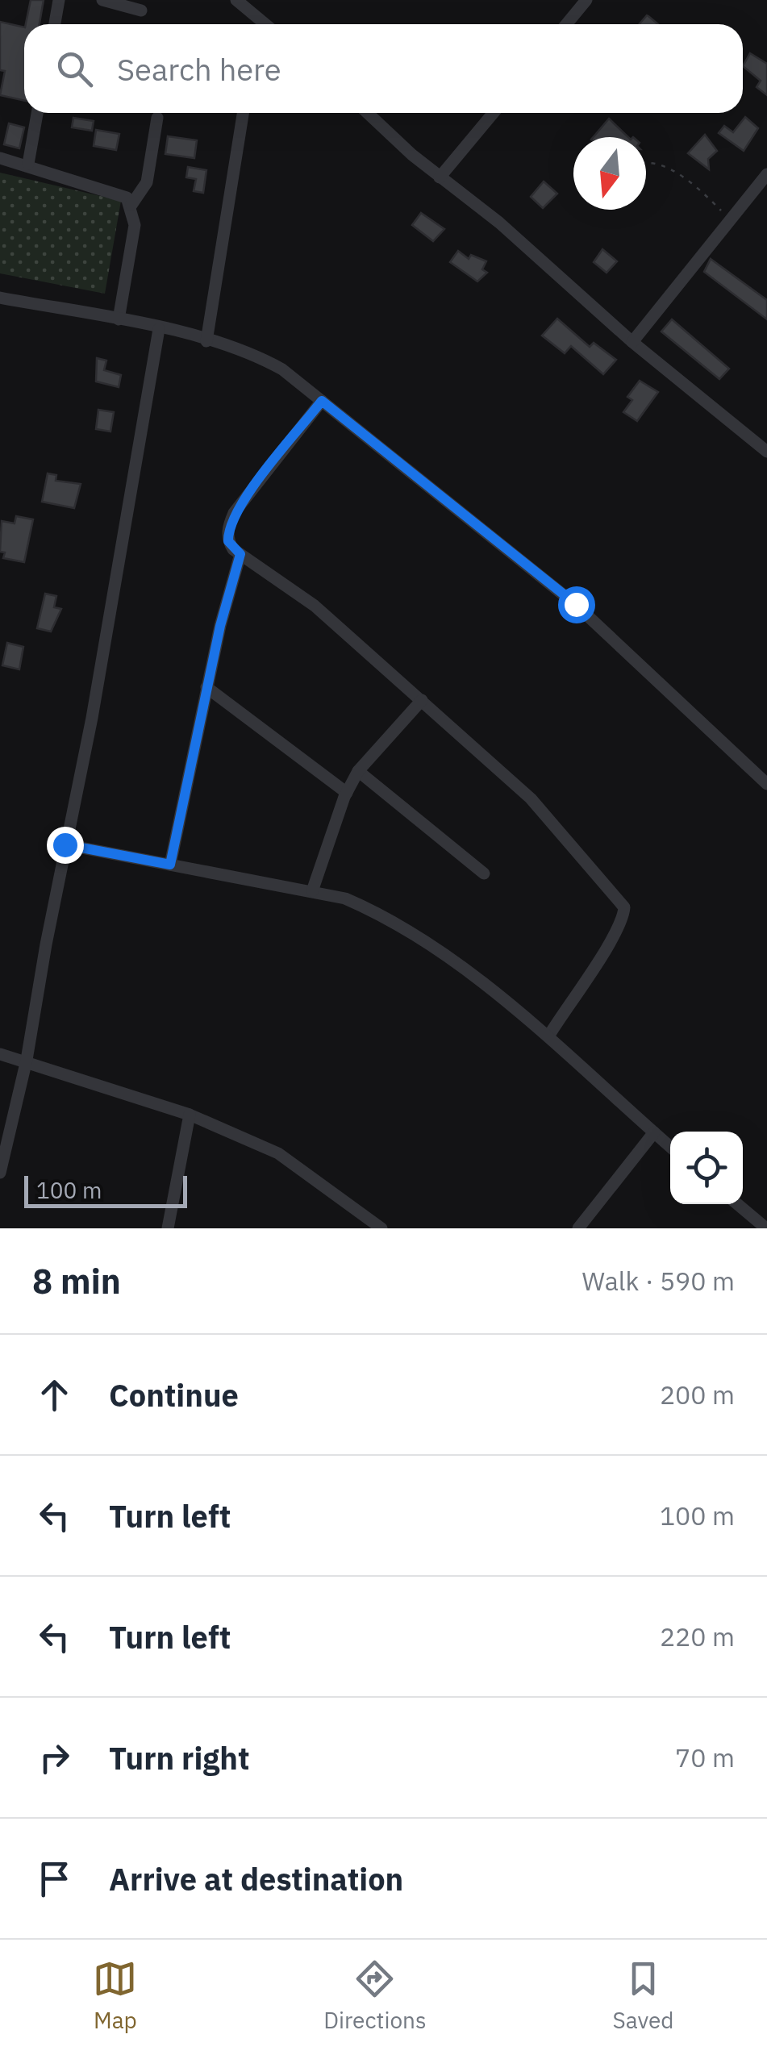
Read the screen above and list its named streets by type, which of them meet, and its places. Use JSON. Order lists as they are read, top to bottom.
{
  "scale_bar": "100 m",
  "north": "bottom",
  "page": {
    "search": "Search here",
    "scale": "100 m",
    "heading": ["8 min", "Walk · 590 m"],
    "list": [
      ["Continue", "200 m"],
      ["Turn left", "100 m"],
      ["Turn left", "220 m"],
      ["Turn right", "70 m"],
      "Arrive at destination"
    ],
    "nav": ["Map", "Directions", "Saved"]
  }
}
